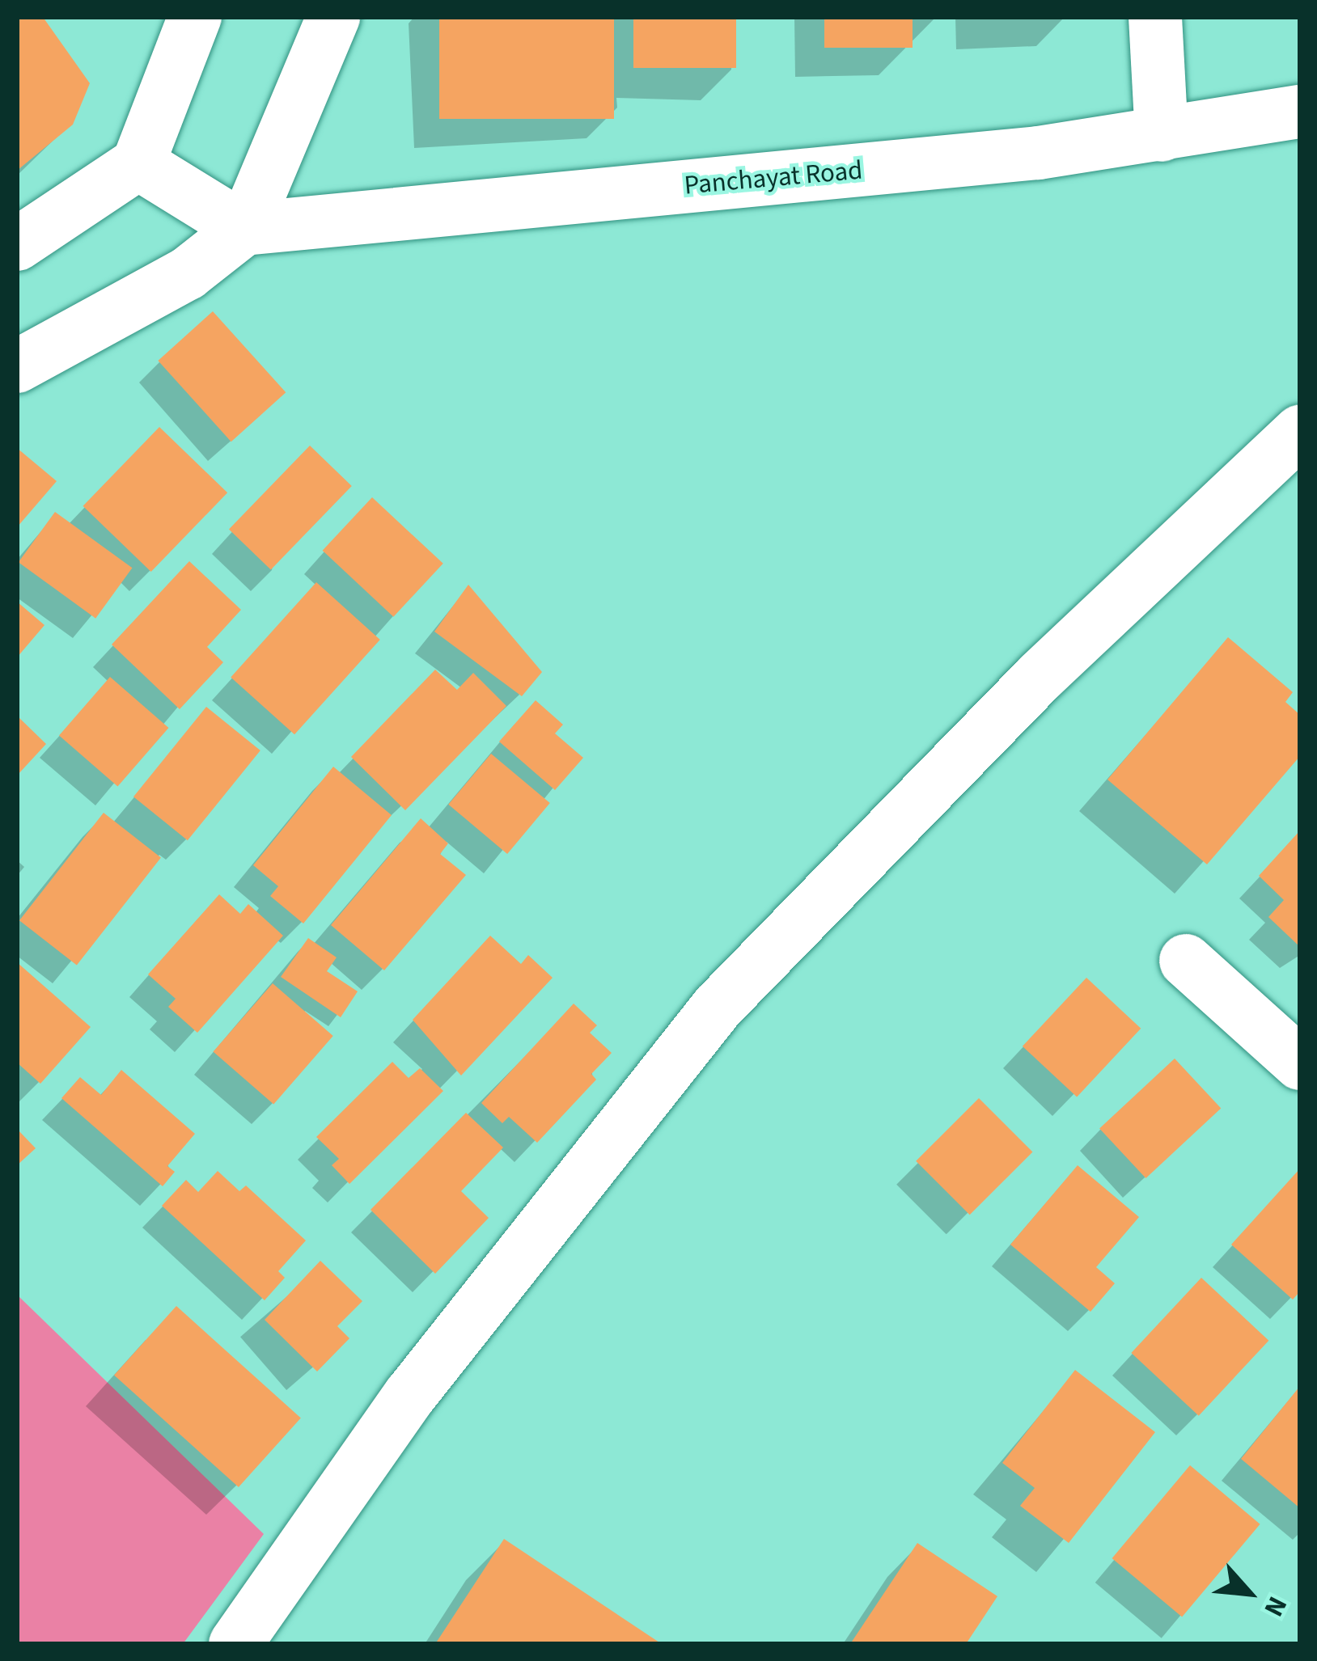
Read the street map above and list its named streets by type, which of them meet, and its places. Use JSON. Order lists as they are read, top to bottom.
{
  "streets": {
    "street": ["Panchayat Road"]
  },
  "north": "bottom right"
}
